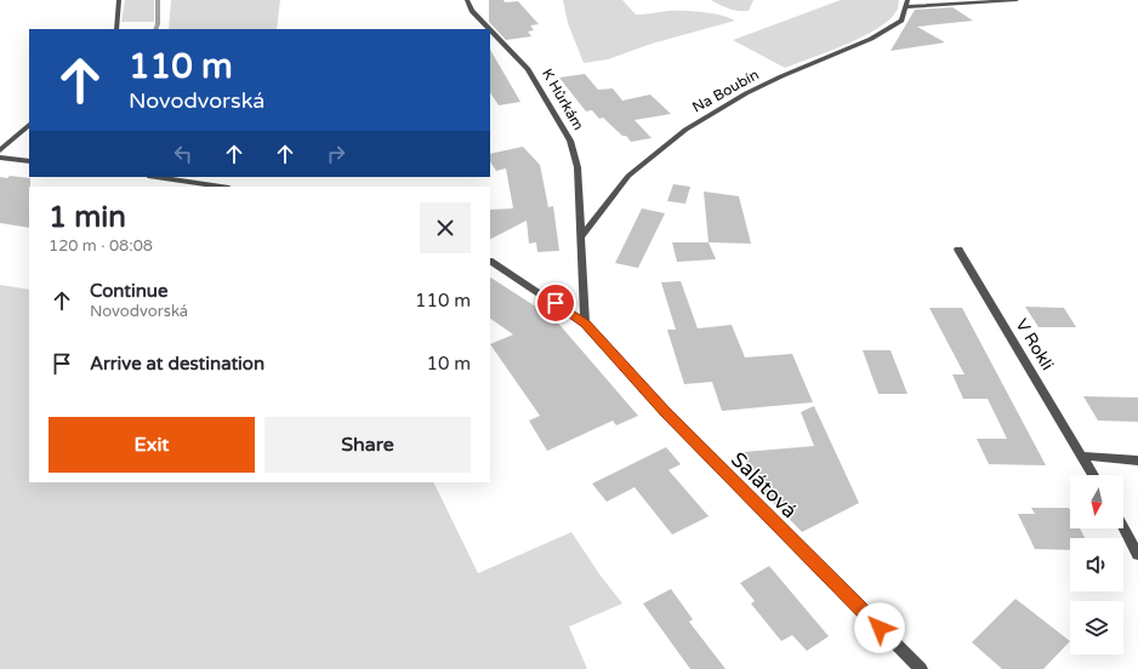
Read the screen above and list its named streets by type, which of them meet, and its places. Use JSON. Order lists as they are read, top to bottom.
{
  "streets": {
    "street": [
      "Na Boubín",
      "K Hůrkám",
      "V Rokli",
      "Salátová"
    ]
  },
  "crossings": [
    ["Na Boubín", "K Hůrkám"],
    ["K Hůrkám", "Salátová"]
  ],
  "north": "bottom",
  "page": {
    "turn": ["110 m", "Novodvorská"],
    "heading": ["1 min", "120 m · 08:08"],
    "list": [
      {
        "name": "Continue",
        "note": "Novodvorská",
        "value": "110 m"
      },
      {
        "name": "Arrive at destination",
        "value": "10 m"
      }
    ],
    "buttons": ["Exit", "Share"]
  }
}
